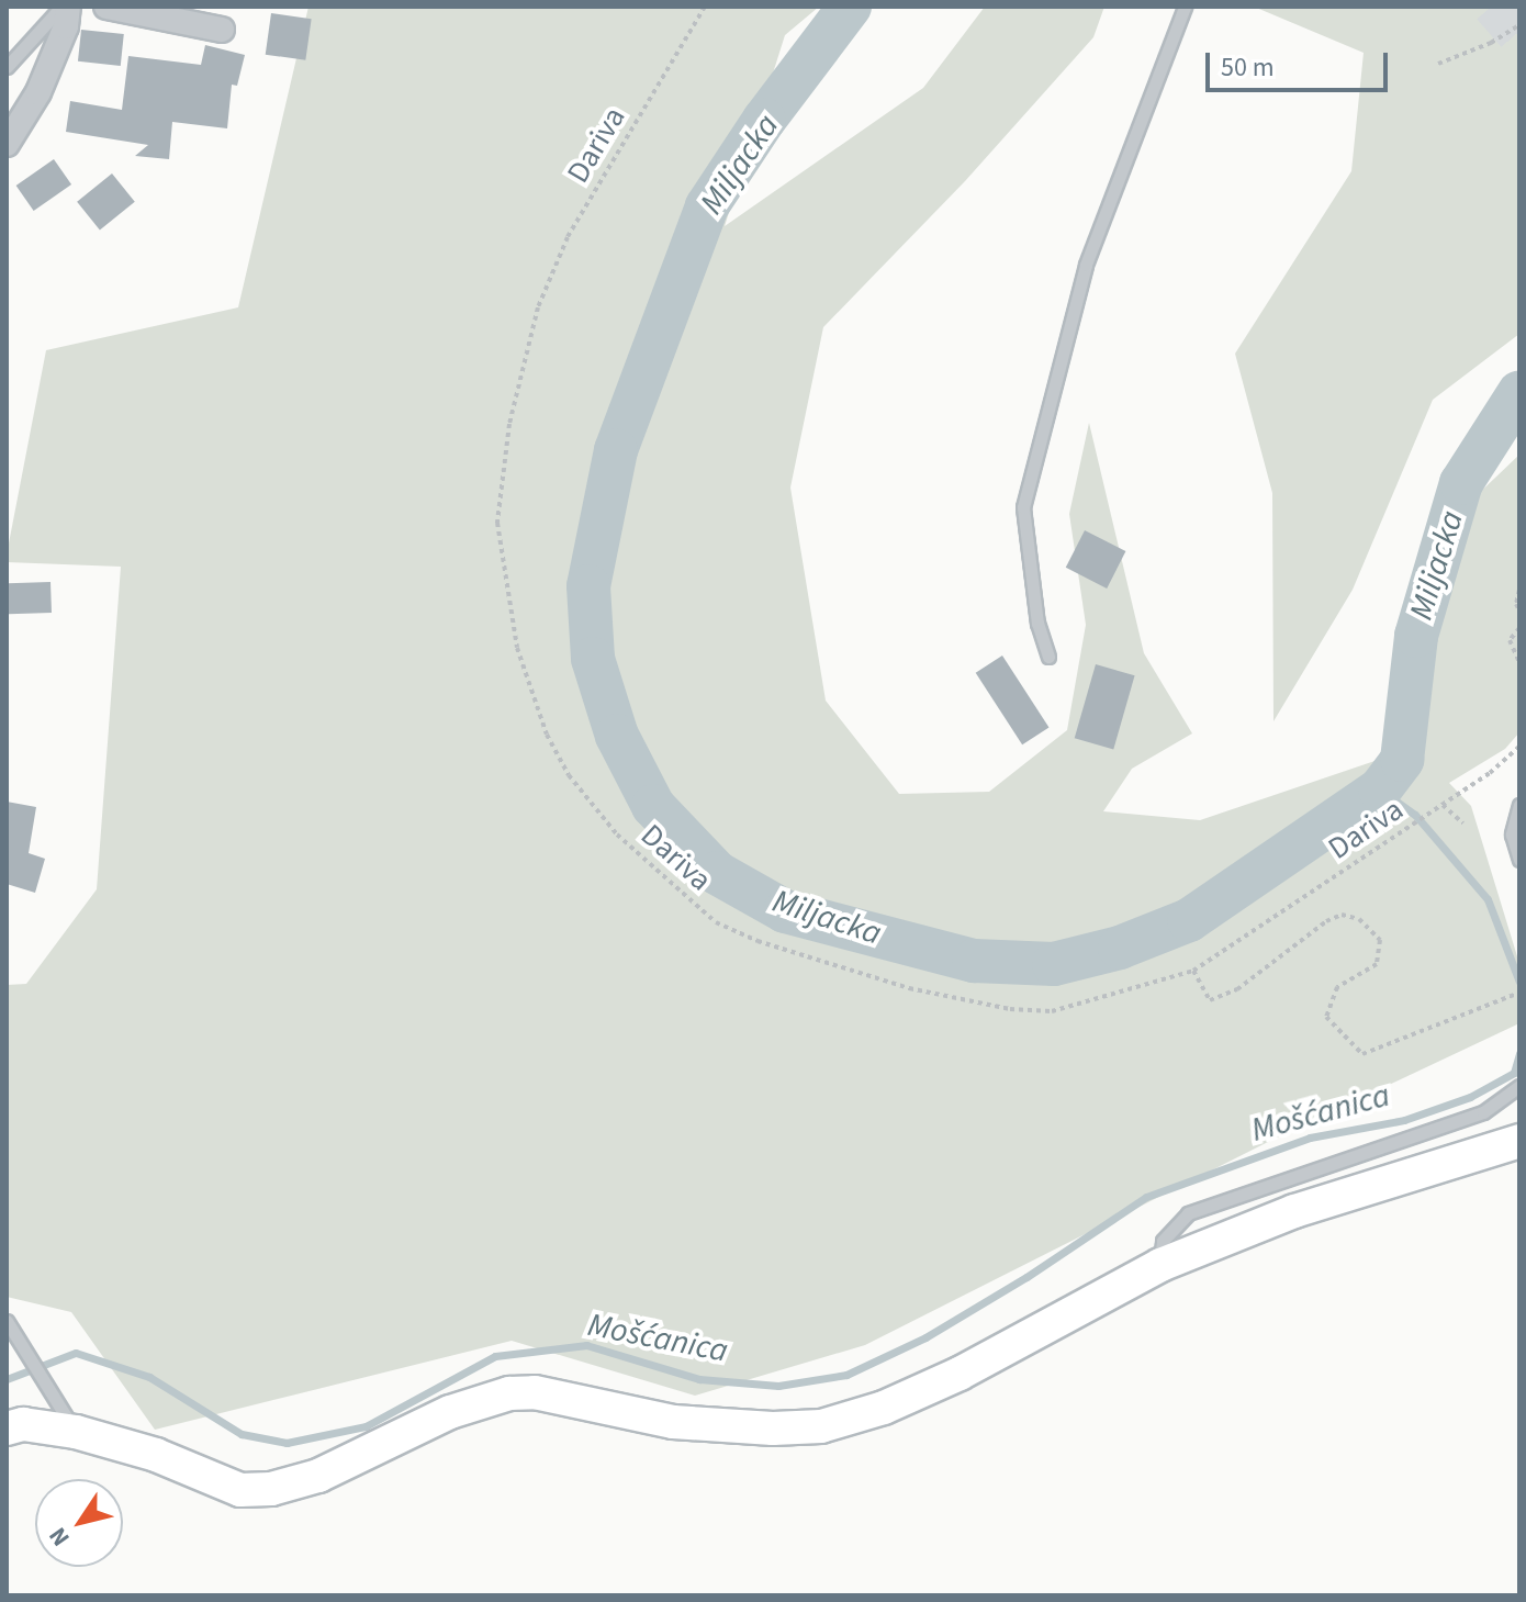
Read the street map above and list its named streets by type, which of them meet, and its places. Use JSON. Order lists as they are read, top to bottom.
{
  "streets": {
    "path": ["Dariva"]
  },
  "water": ["Miljacka", "Mošćanica"],
  "scale_bar": "50 m",
  "north": "bottom left"
}
